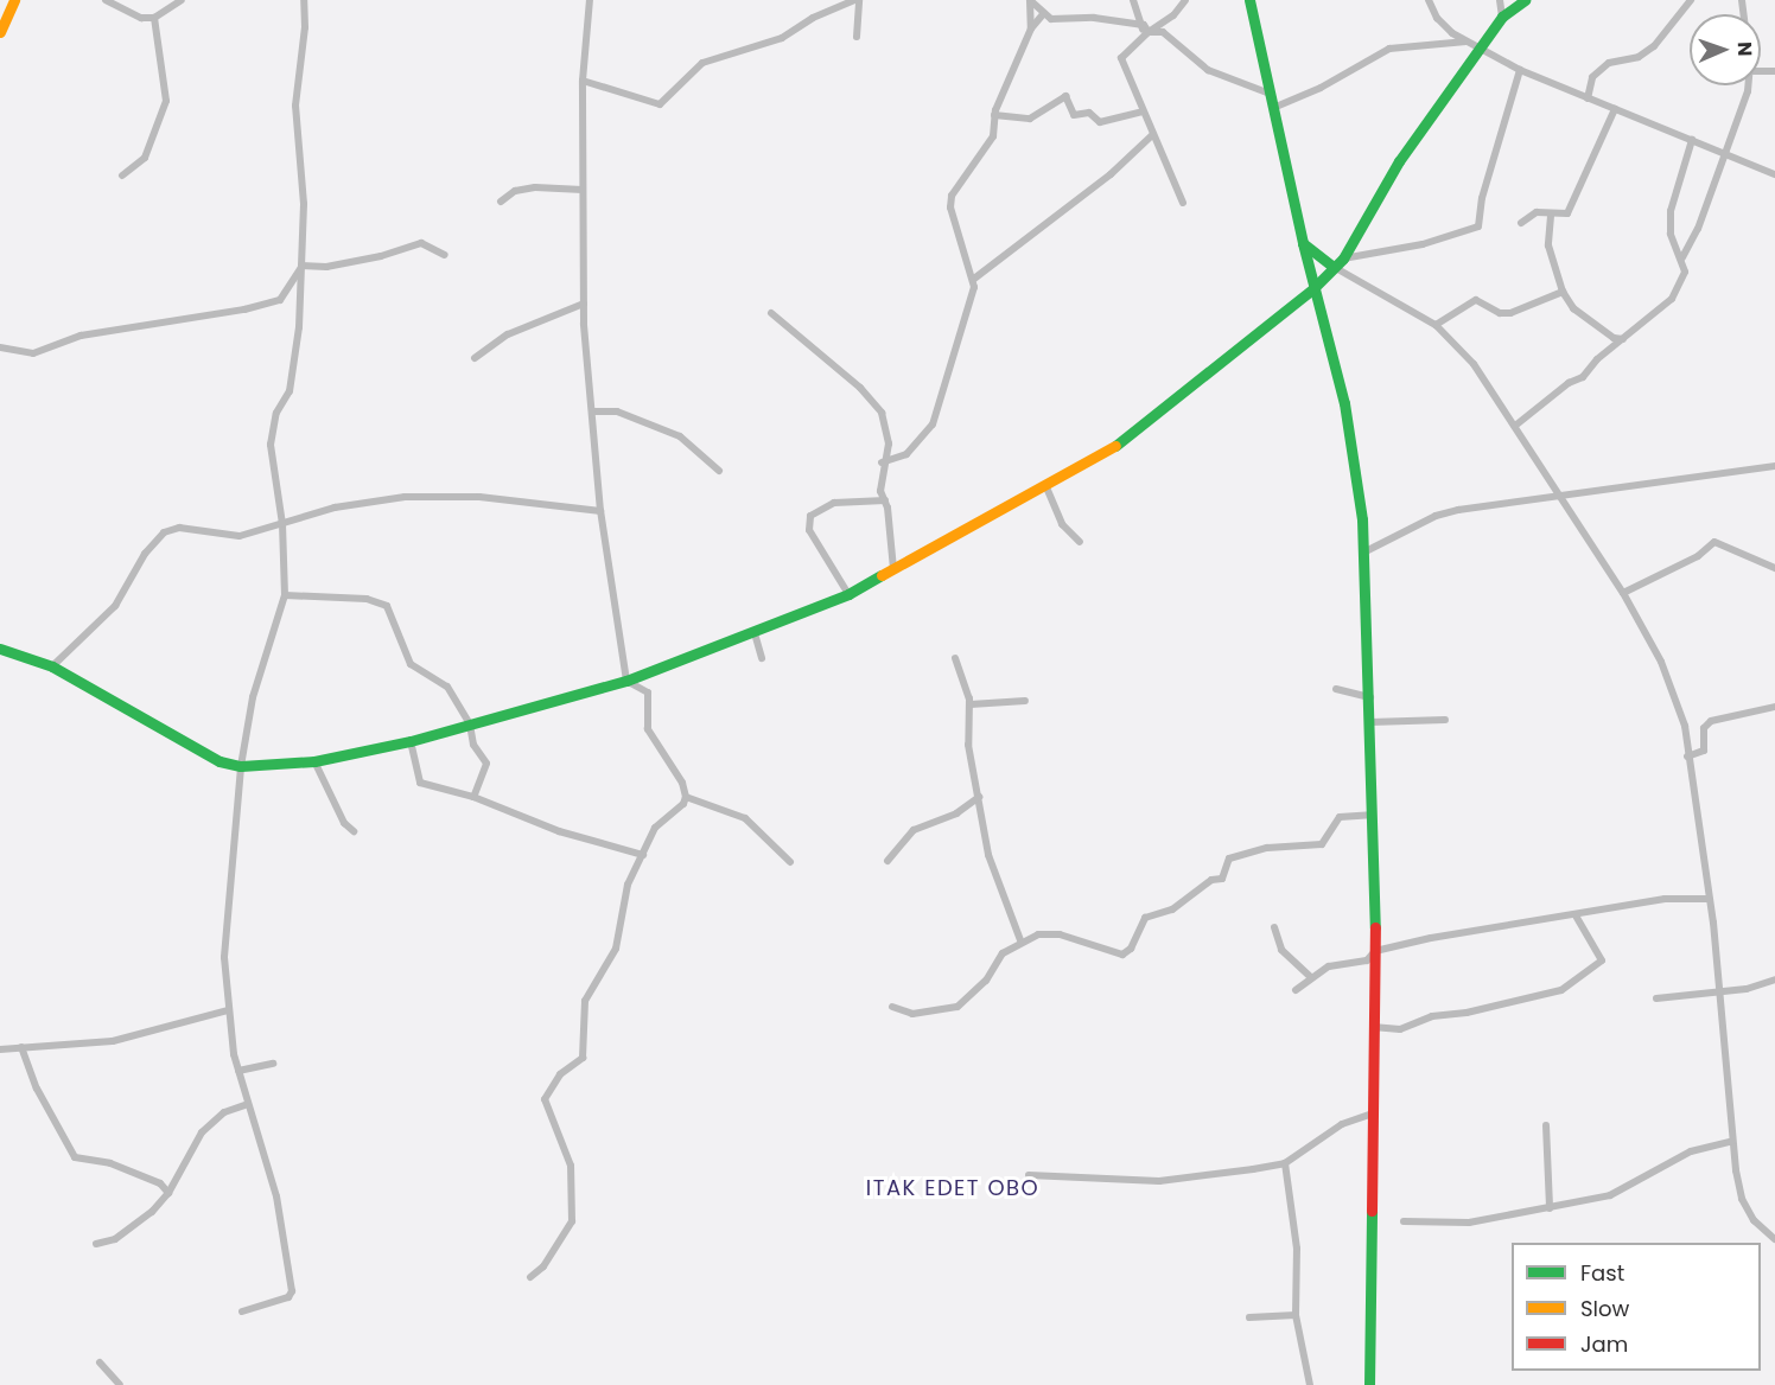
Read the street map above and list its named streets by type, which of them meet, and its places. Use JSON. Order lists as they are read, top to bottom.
{
  "districts": ["ITAK EDET OBO"],
  "legend": ["Fast", "Slow", "Jam"],
  "north": "right"
}
